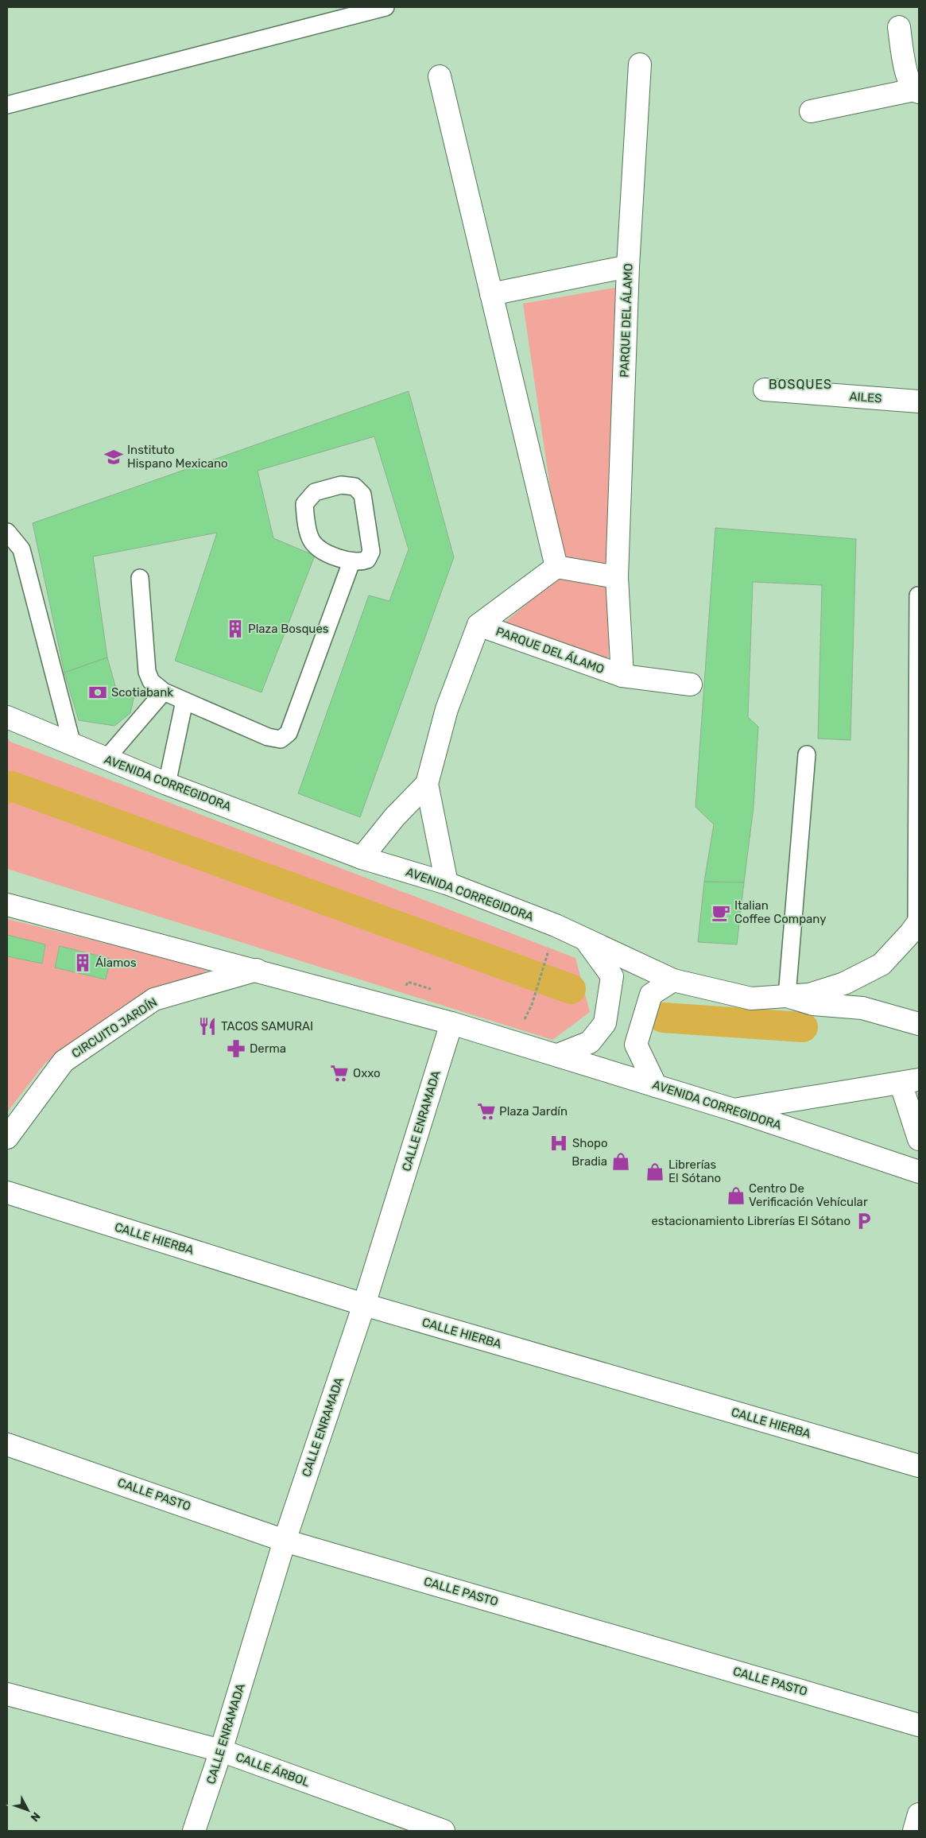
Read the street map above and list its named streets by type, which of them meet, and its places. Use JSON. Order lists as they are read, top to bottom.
{
  "streets": {
    "street": [
      "PARQUE DEL ÁLAMO",
      "AILES",
      "AVENIDA CORREGIDORA",
      "CIRCUITO JARDÍN",
      "CALLE ENRAMADA",
      "CALLE HIERBA",
      "CALLE PASTO",
      "CALLE ÁRBOL"
    ]
  },
  "crossings": [
    ["AVENIDA CORREGIDORA", "CIRCUITO JARDÍN"],
    ["AVENIDA CORREGIDORA", "CALLE ENRAMADA"],
    ["CALLE ENRAMADA", "CALLE HIERBA"],
    ["CALLE ENRAMADA", "CALLE PASTO"],
    ["CALLE ENRAMADA", "CALLE ÁRBOL"]
  ],
  "districts": ["BOSQUES"],
  "places": {
    "school or university": ["Instituto Hispano Mexicano"],
    "building": ["Plaza Bosques", "Álamos"],
    "bank": ["Scotiabank"],
    "cafe": ["Italian Coffee Company"],
    "restaurant": ["TACOS SAMURAI"],
    "pharmacy": ["Derma"],
    "supermarket": ["Oxxo", "Plaza Jardín"],
    "hospital": ["Shopo"],
    "shop": ["Bradia", "Librerías El Sótano", "Centro De Verificación Vehícular"],
    "parking": ["estacionamiento Librerías El Sótano"]
  },
  "north": "bottom right"
}
